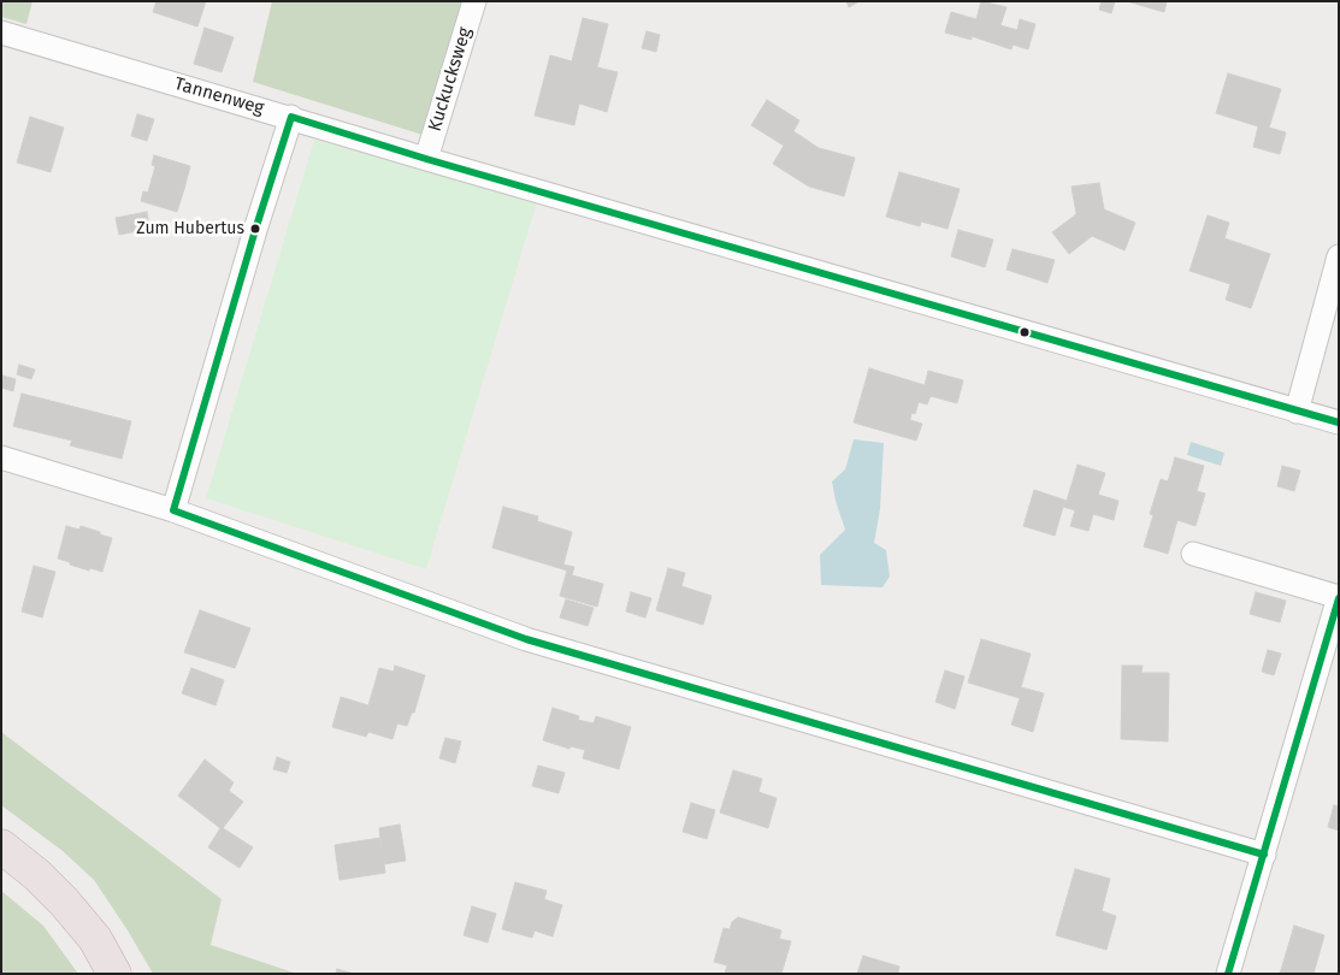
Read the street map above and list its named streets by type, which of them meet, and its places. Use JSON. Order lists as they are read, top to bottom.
{
  "streets": {
    "street": ["Kuckucksweg", "Tannenweg"]
  },
  "crossings": [
    ["Kuckucksweg", "Tannenweg"]
  ],
  "places": ["Zum Hubertus"]
}
